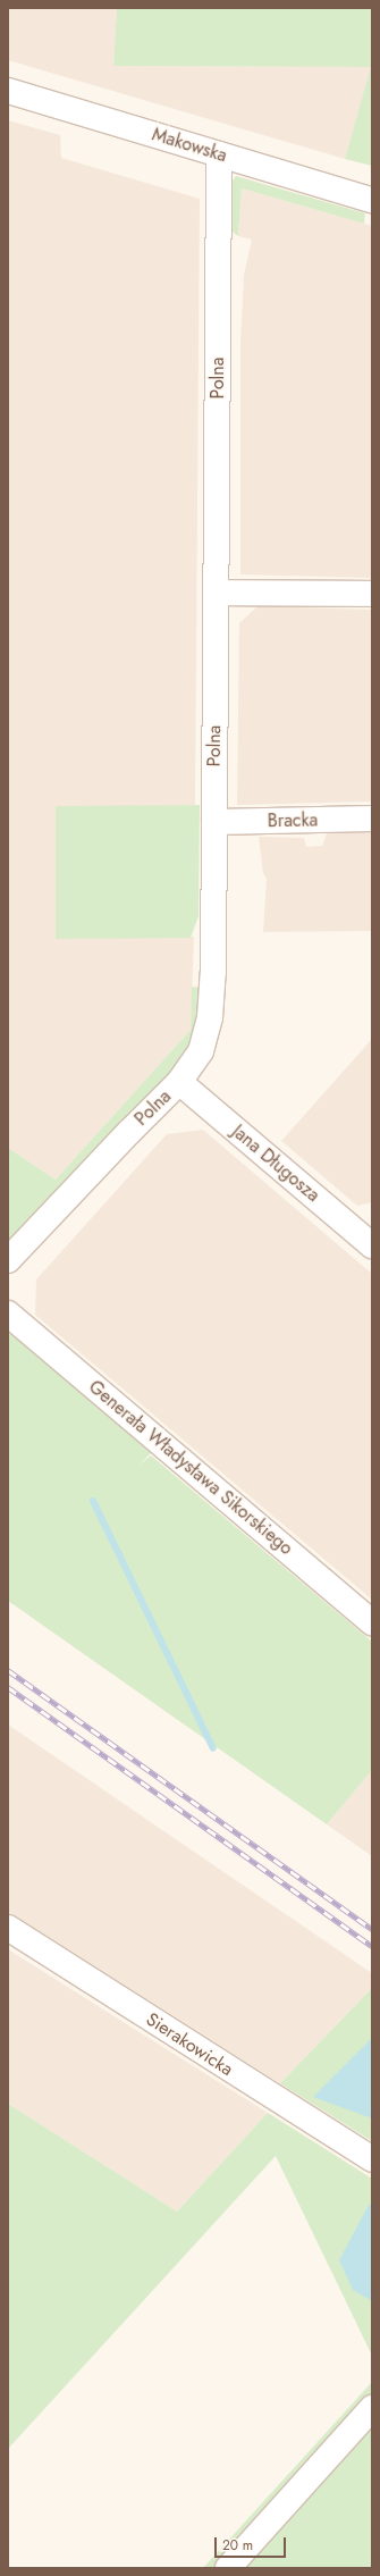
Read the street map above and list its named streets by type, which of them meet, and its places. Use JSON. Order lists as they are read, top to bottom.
{
  "streets": {
    "street": [
      "Makowska",
      "Polna",
      "Bracka",
      "Jana Długosza",
      "Generała Władysława Sikorskiego",
      "Sierakowicka"
    ]
  },
  "crossings": [
    ["Makowska", "Polna"],
    ["Polna", "Bracka"],
    ["Polna", "Jana Długosza"]
  ],
  "scale_bar": "20 m"
}
